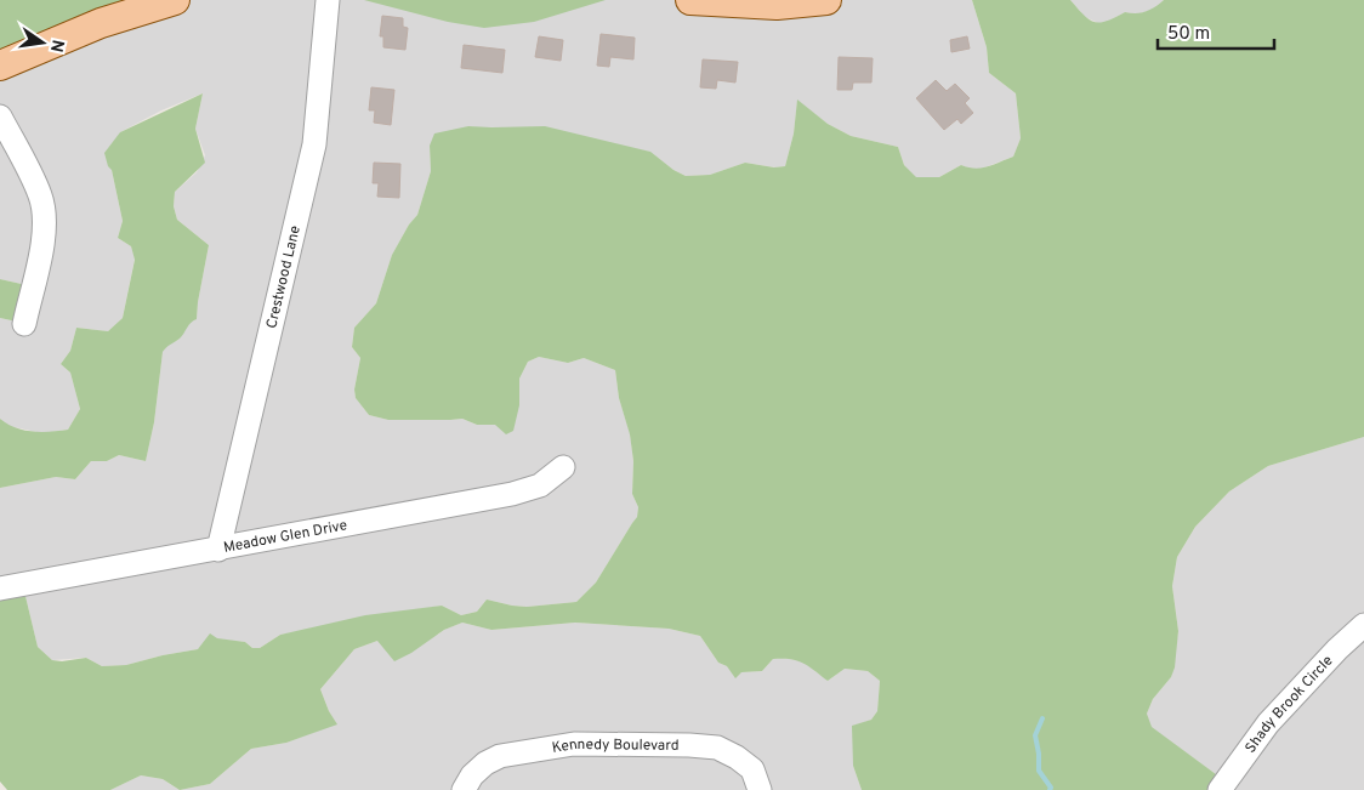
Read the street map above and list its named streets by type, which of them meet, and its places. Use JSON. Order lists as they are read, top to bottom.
{
  "streets": {
    "street": [
      "Crestwood Lane",
      "Meadow Glen Drive",
      "Shady Brook Circle",
      "Kennedy Boulevard"
    ]
  },
  "crossings": [
    ["Crestwood Lane", "Meadow Glen Drive"]
  ],
  "scale_bar": "50 m",
  "north": "right"
}
